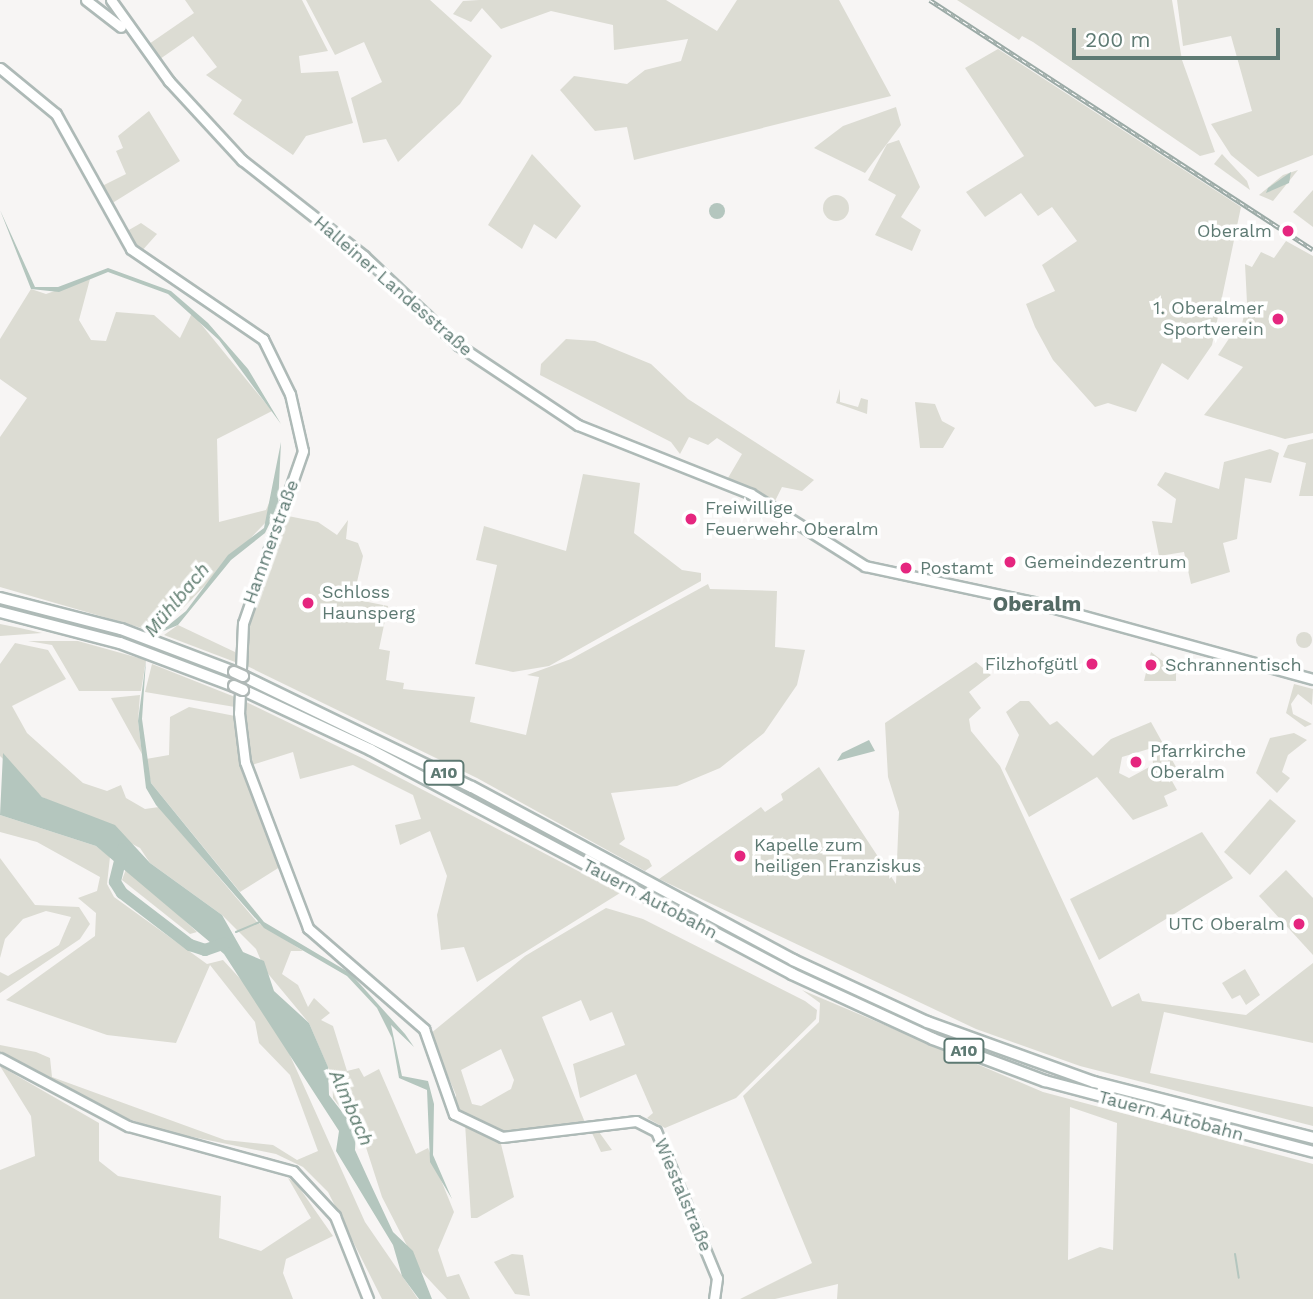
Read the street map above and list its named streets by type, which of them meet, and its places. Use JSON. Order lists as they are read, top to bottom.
{
  "streets": {
    "highway": ["A10", "Tauern Autobahn"],
    "main road": ["Halleiner Landesstraße", "Hammerstraße", "Wiestalstraße"]
  },
  "crossings": [
    ["Hammerstraße", "Wiestalstraße"]
  ],
  "districts": ["Oberalm"],
  "water": ["Mühlbach", "Almbach"],
  "places": [
    "Oberalm",
    "1. Oberalmer Sportverein",
    "Freiwillige Feuerwehr Oberalm",
    "Gemeindezentrum",
    "Postamt",
    "Schloss Haunsperg",
    "Filzhofgütl",
    "Schrannentisch",
    "Pfarrkirche Oberalm",
    "Kapelle zum heiligen Franziskus",
    "UTC Oberalm"
  ],
  "scale_bar": "200 m"
}
